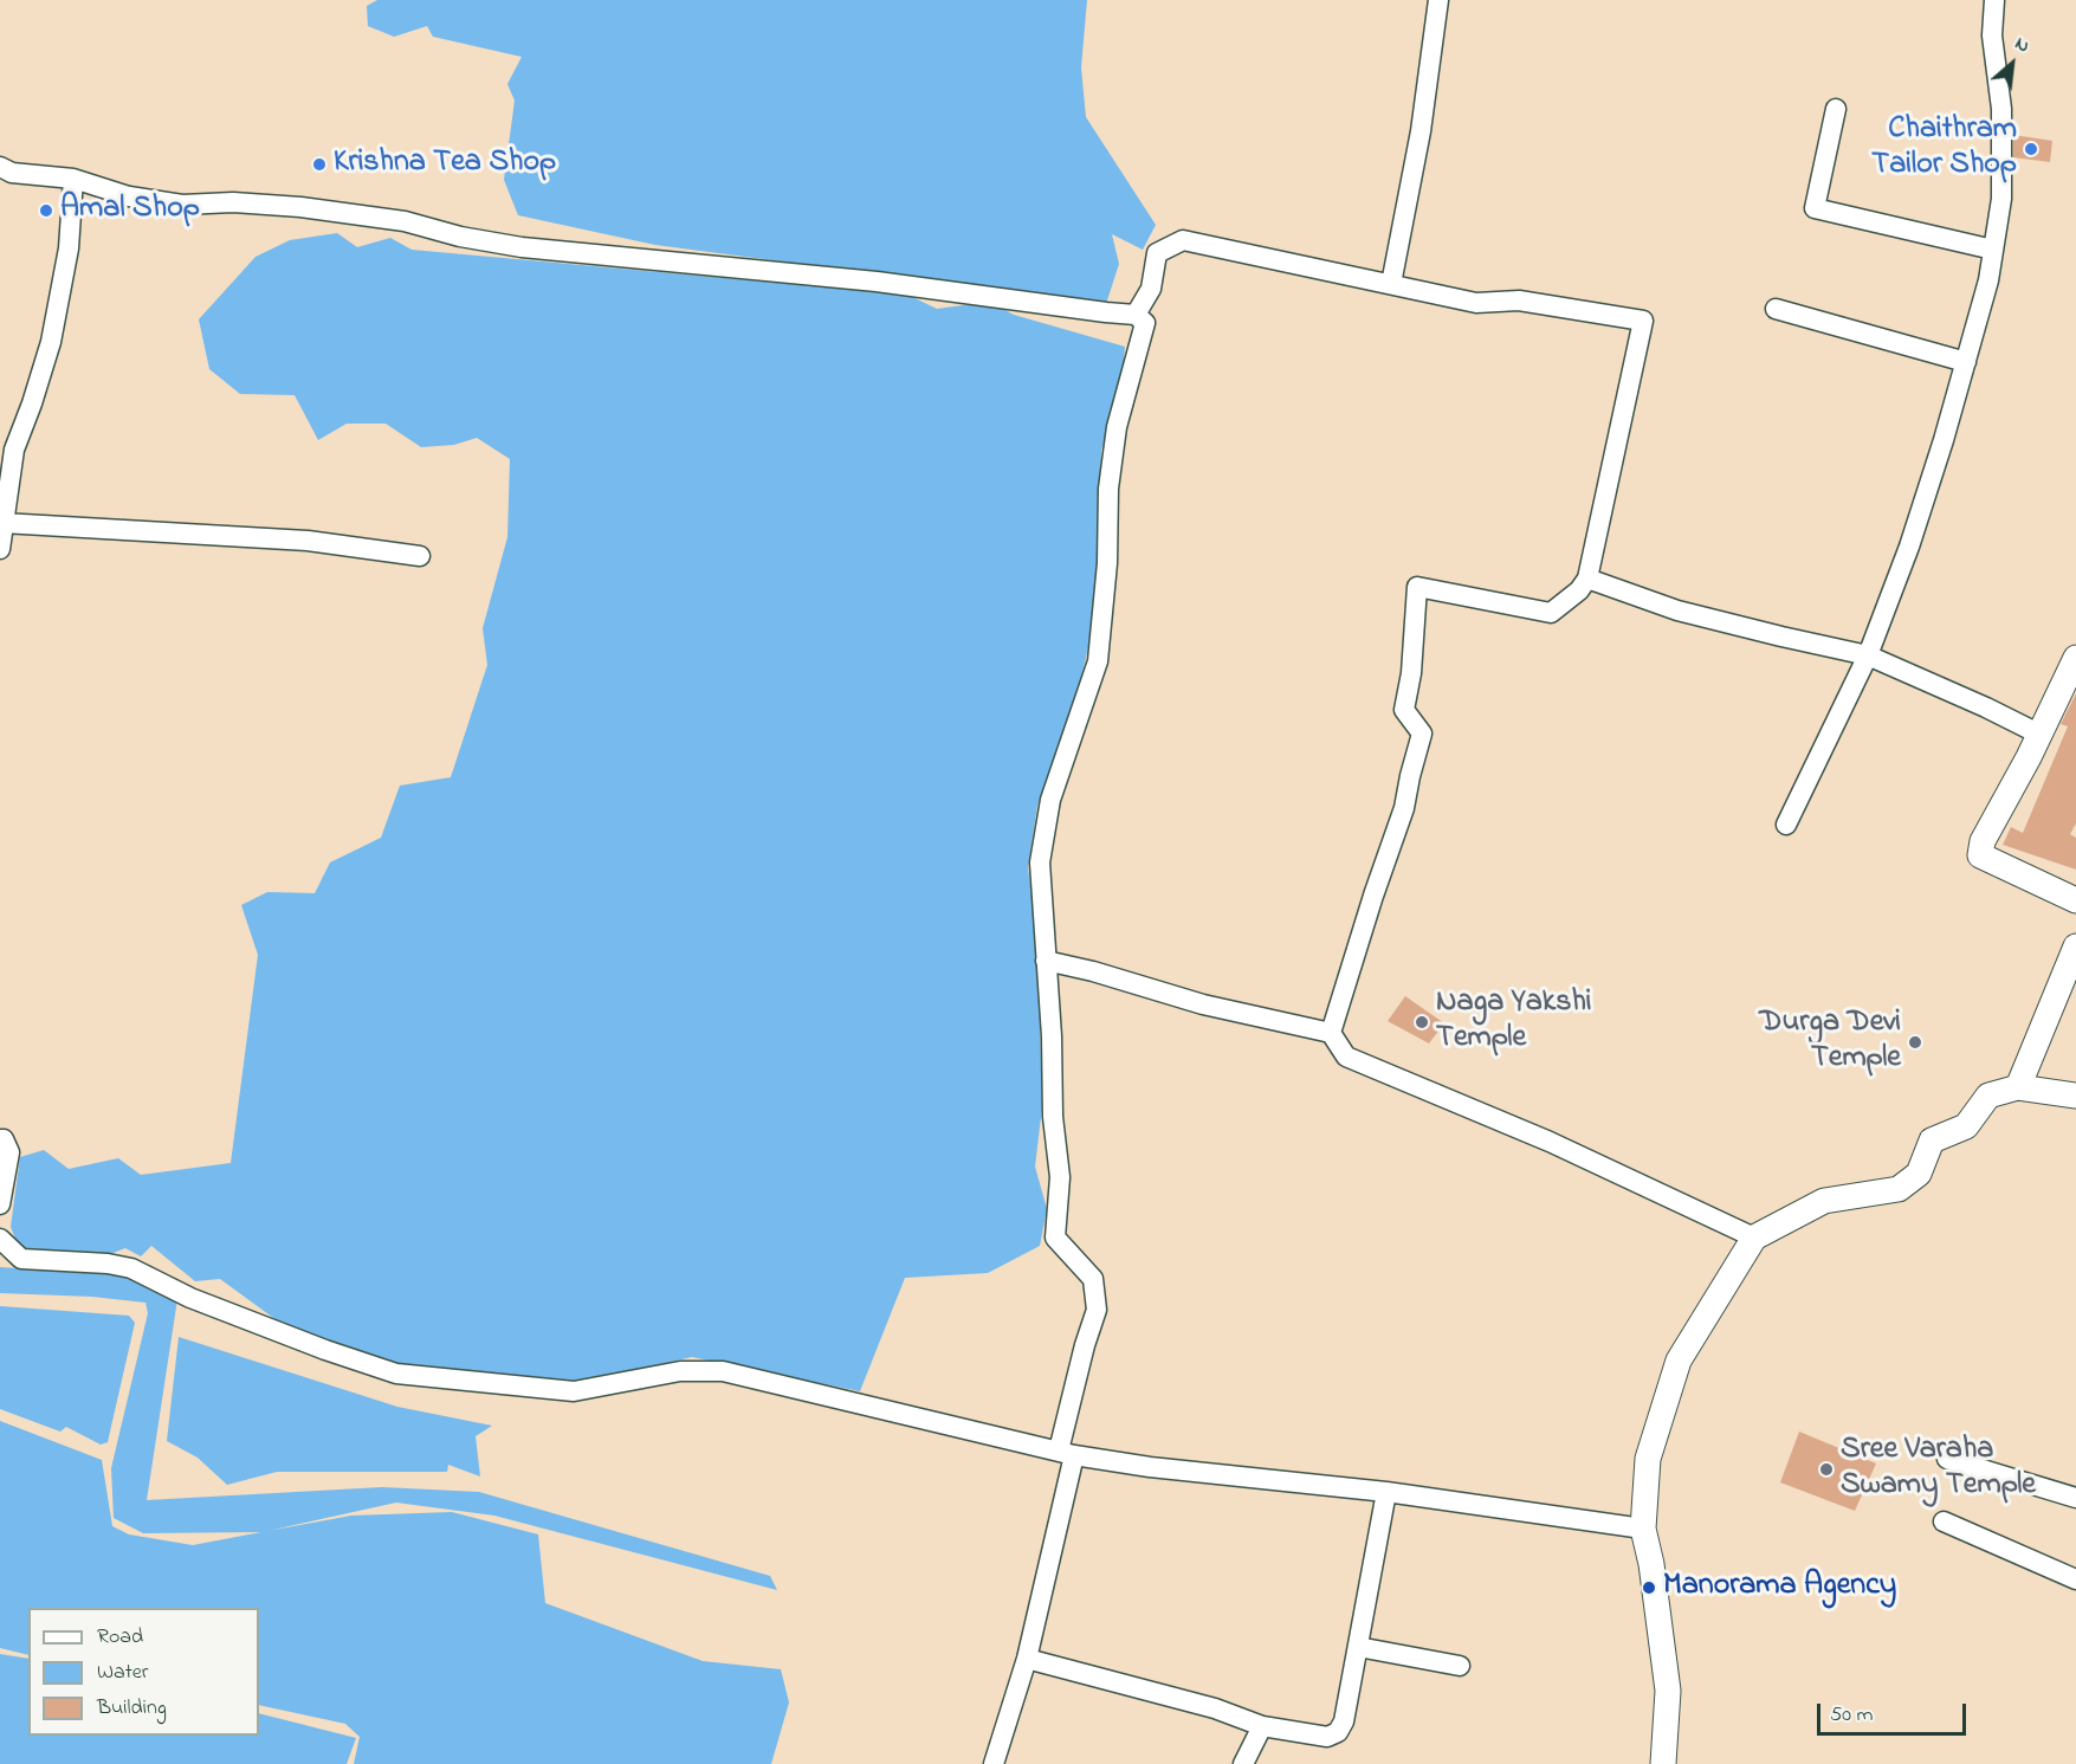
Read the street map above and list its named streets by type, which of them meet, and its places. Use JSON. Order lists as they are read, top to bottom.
{
  "places": [
    "Chaithram Tailor Shop",
    "Krishna Tea Shop",
    "Amal Shop",
    "Naga Yakshi Temple",
    "Durga Devi Temple",
    "Sree Varaha Swamy Temple",
    "Manorama Agency"
  ],
  "legend": ["Road", "Water", "Building"],
  "scale_bar": "50 m",
  "north": "top right"
}
